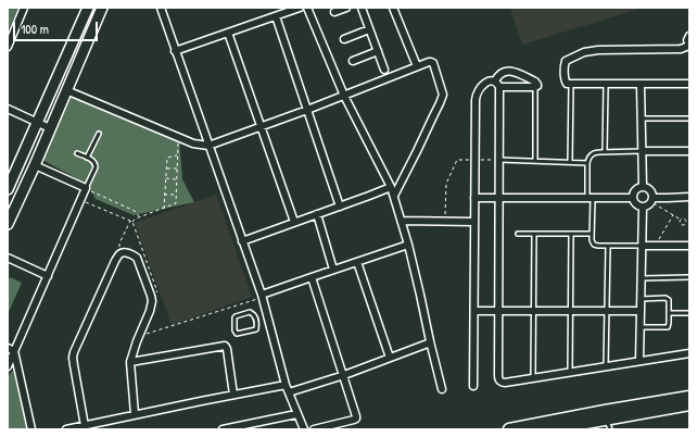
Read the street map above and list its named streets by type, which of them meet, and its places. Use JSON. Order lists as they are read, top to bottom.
{
  "scale_bar": "100 m"
}
